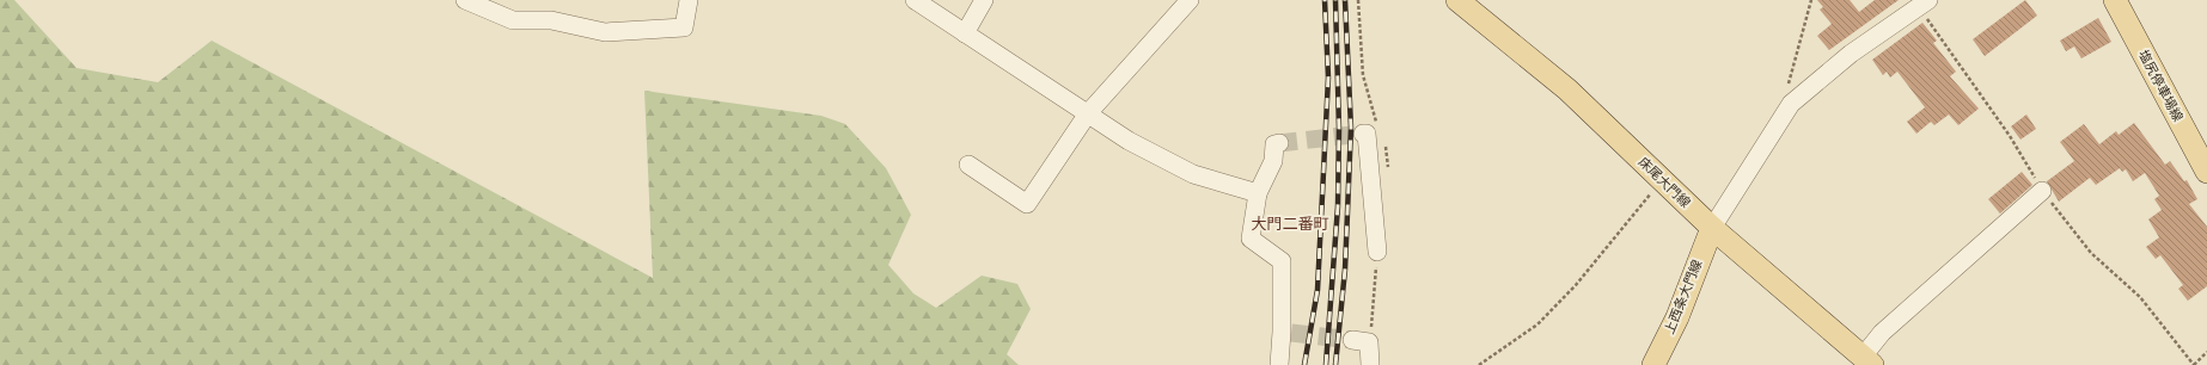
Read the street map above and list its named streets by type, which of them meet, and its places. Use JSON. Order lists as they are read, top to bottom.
{
  "streets": {
    "main road": ["塩尻停車場線", "床尾大門線", "上西条大門線"]
  },
  "crossings": [
    ["床尾大門線", "上西条大門線"]
  ],
  "districts": ["大門二番町"]
}
